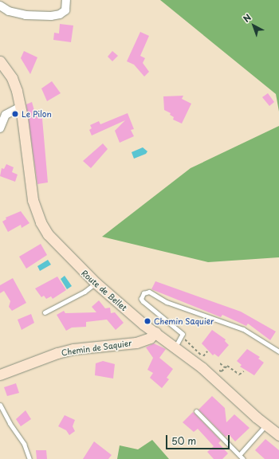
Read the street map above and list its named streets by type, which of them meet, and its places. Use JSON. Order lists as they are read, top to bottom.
{
  "streets": {
    "main road": ["Route de Bellet", "Chemin de Saquier"]
  },
  "crossings": [
    ["Route de Bellet", "Chemin de Saquier"]
  ],
  "places": ["Le Pilon", "Chemin Saquier"],
  "scale_bar": "50 m",
  "north": "top left"
}
